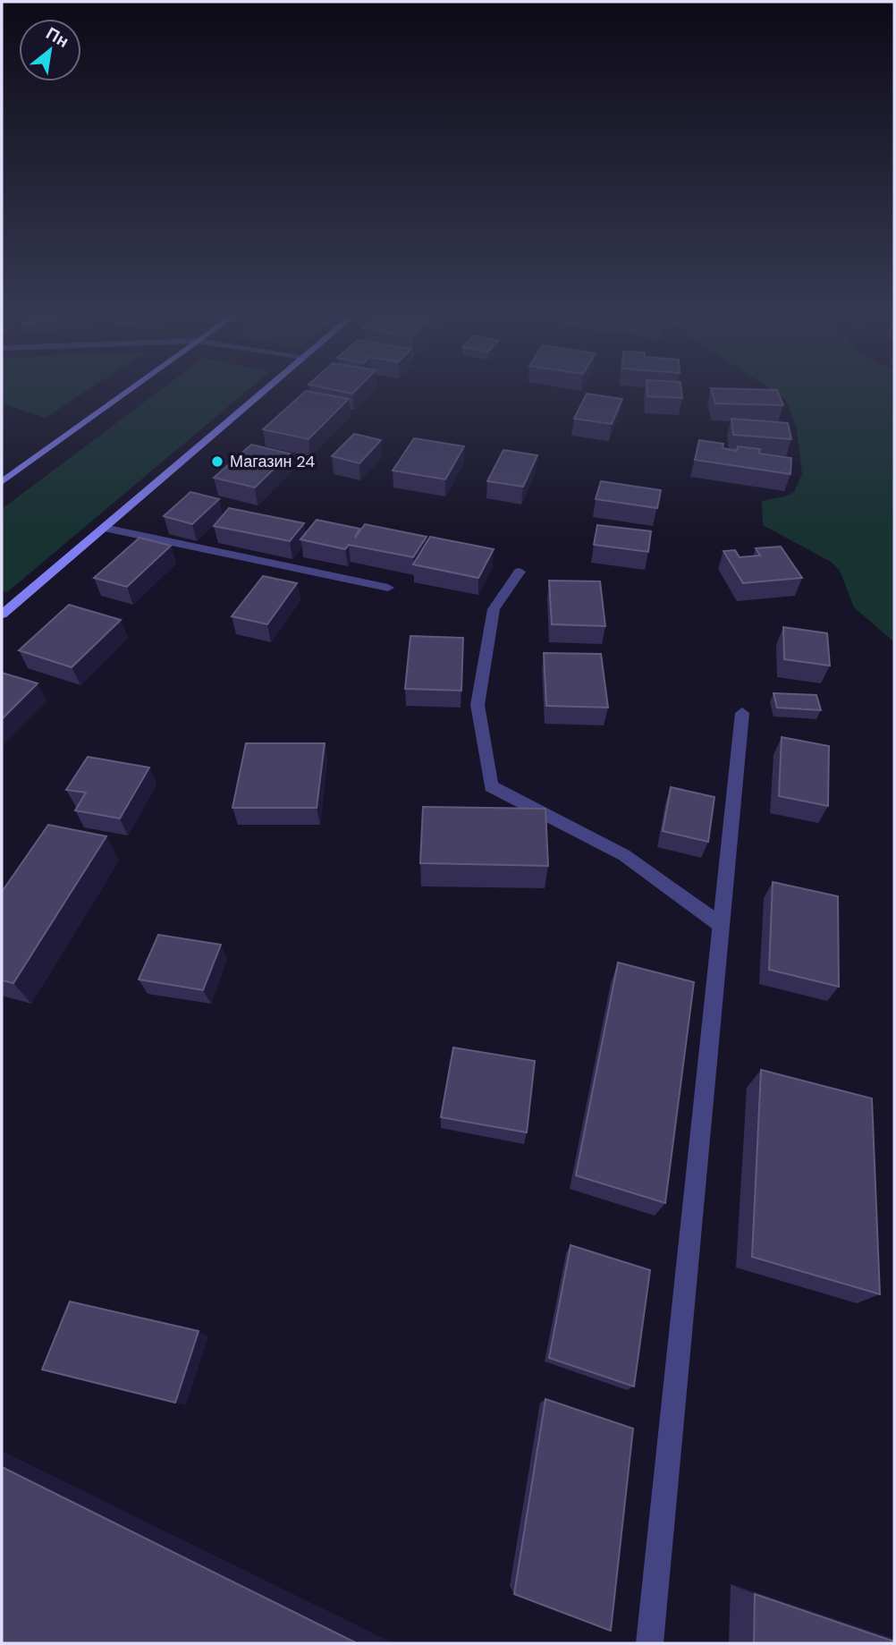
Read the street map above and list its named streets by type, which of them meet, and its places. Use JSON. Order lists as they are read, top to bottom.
{
  "places": ["Магазин 24"],
  "north": "top right"
}
